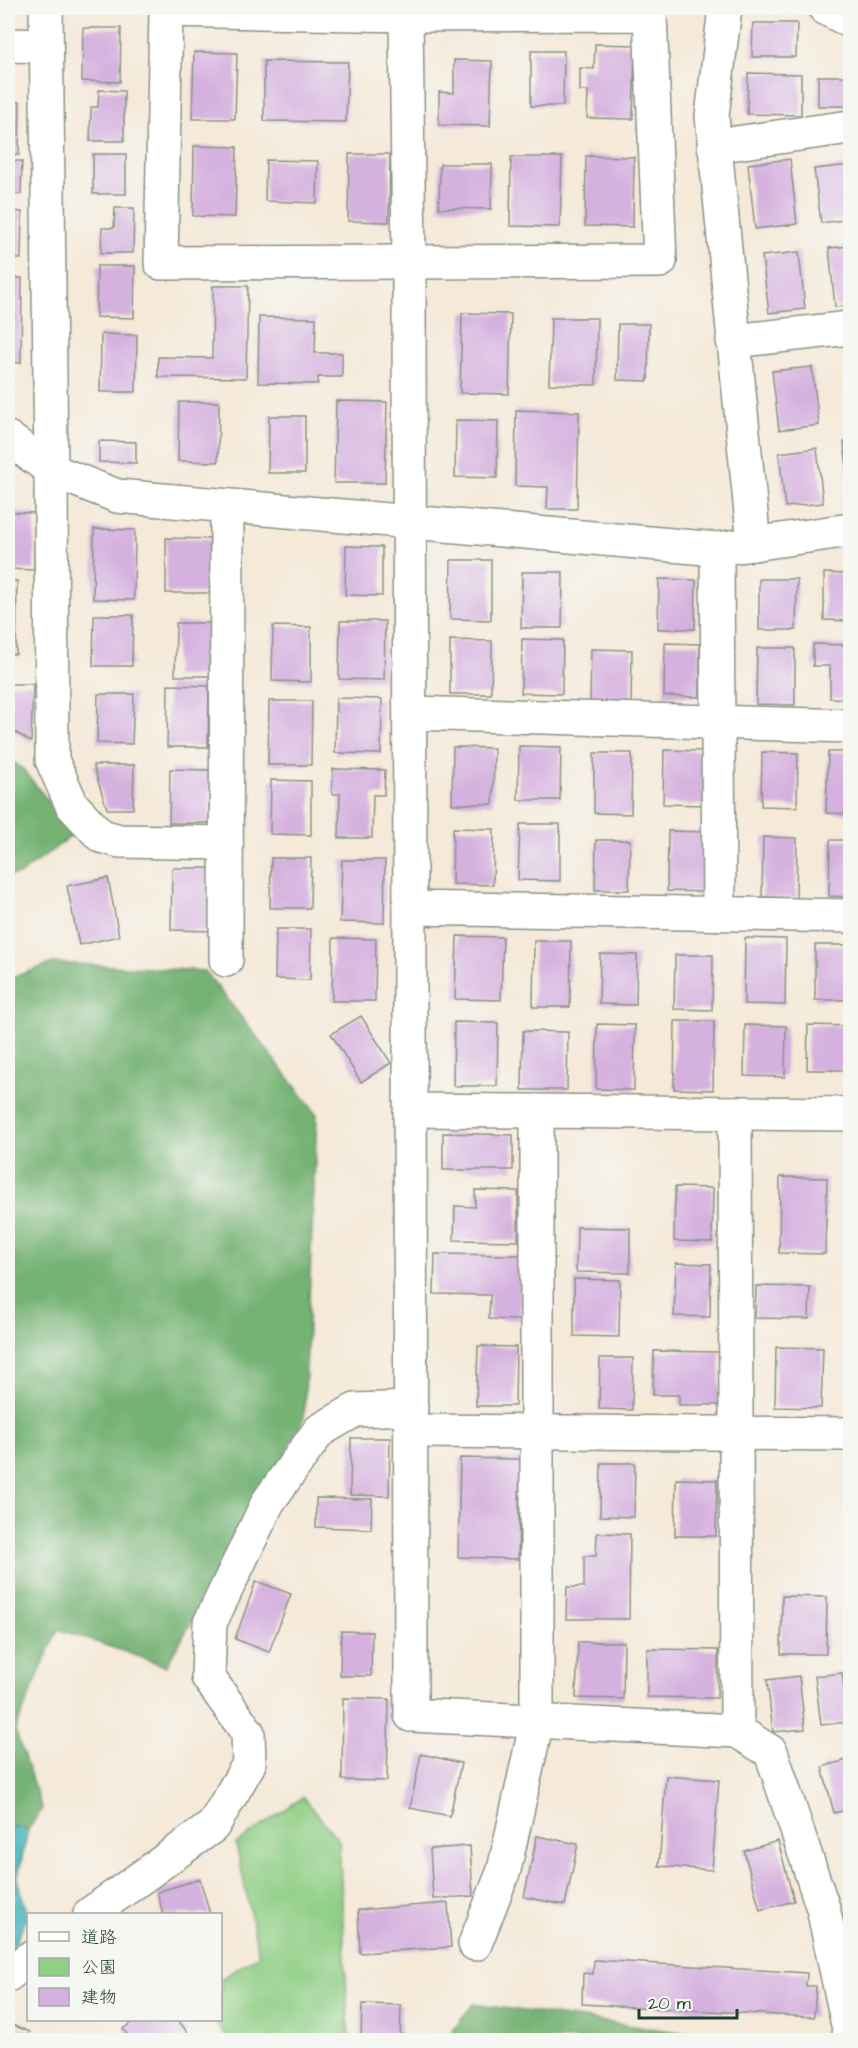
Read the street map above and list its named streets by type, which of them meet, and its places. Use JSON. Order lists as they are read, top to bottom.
{
  "legend": ["道路", "公園", "建物"],
  "scale_bar": "20 m"
}
